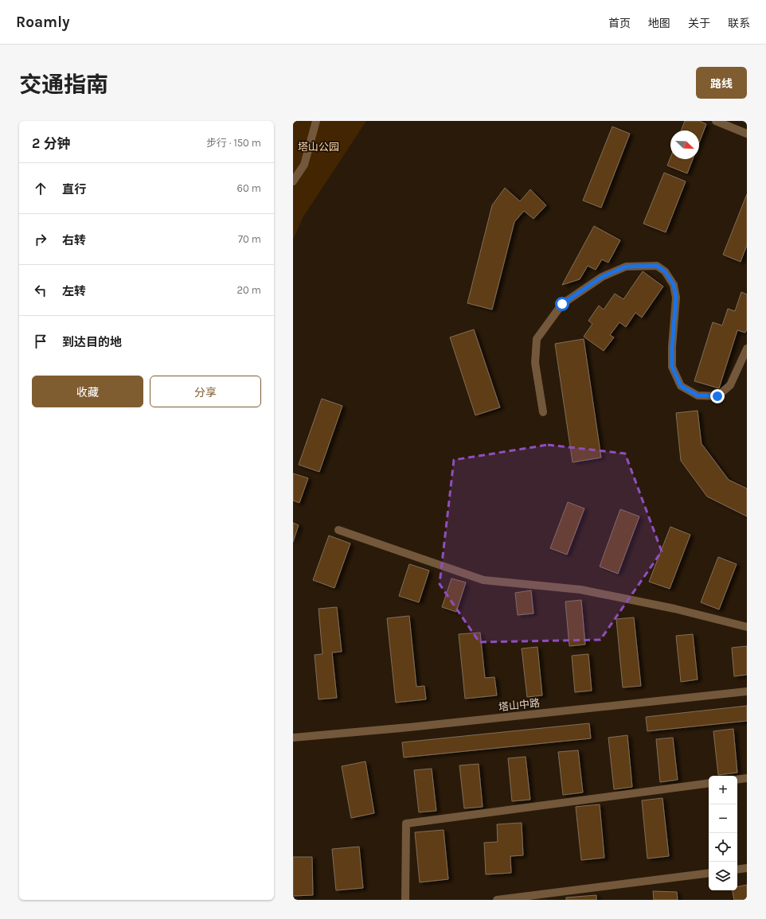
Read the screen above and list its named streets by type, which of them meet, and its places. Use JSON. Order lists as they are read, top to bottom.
{
  "streets": {
    "street": ["塔山中路"]
  },
  "parks": ["塔山公园"],
  "north": "bottom right",
  "page": {
    "header": "Roamly",
    "nav": [
      "首页",
      "地图",
      "关于",
      "联系"
    ],
    "title": "交通指南",
    "buttons": [
      "路线",
      ["收藏", "分享"]
    ],
    "heading": ["2 分钟", "步行 · 150 m"],
    "list": [
      ["直行", "60 m"],
      ["右转", "70 m"],
      ["左转", "20 m"],
      "到达目的地"
    ],
    "map_buttons": ["+", "−"]
  }
}
